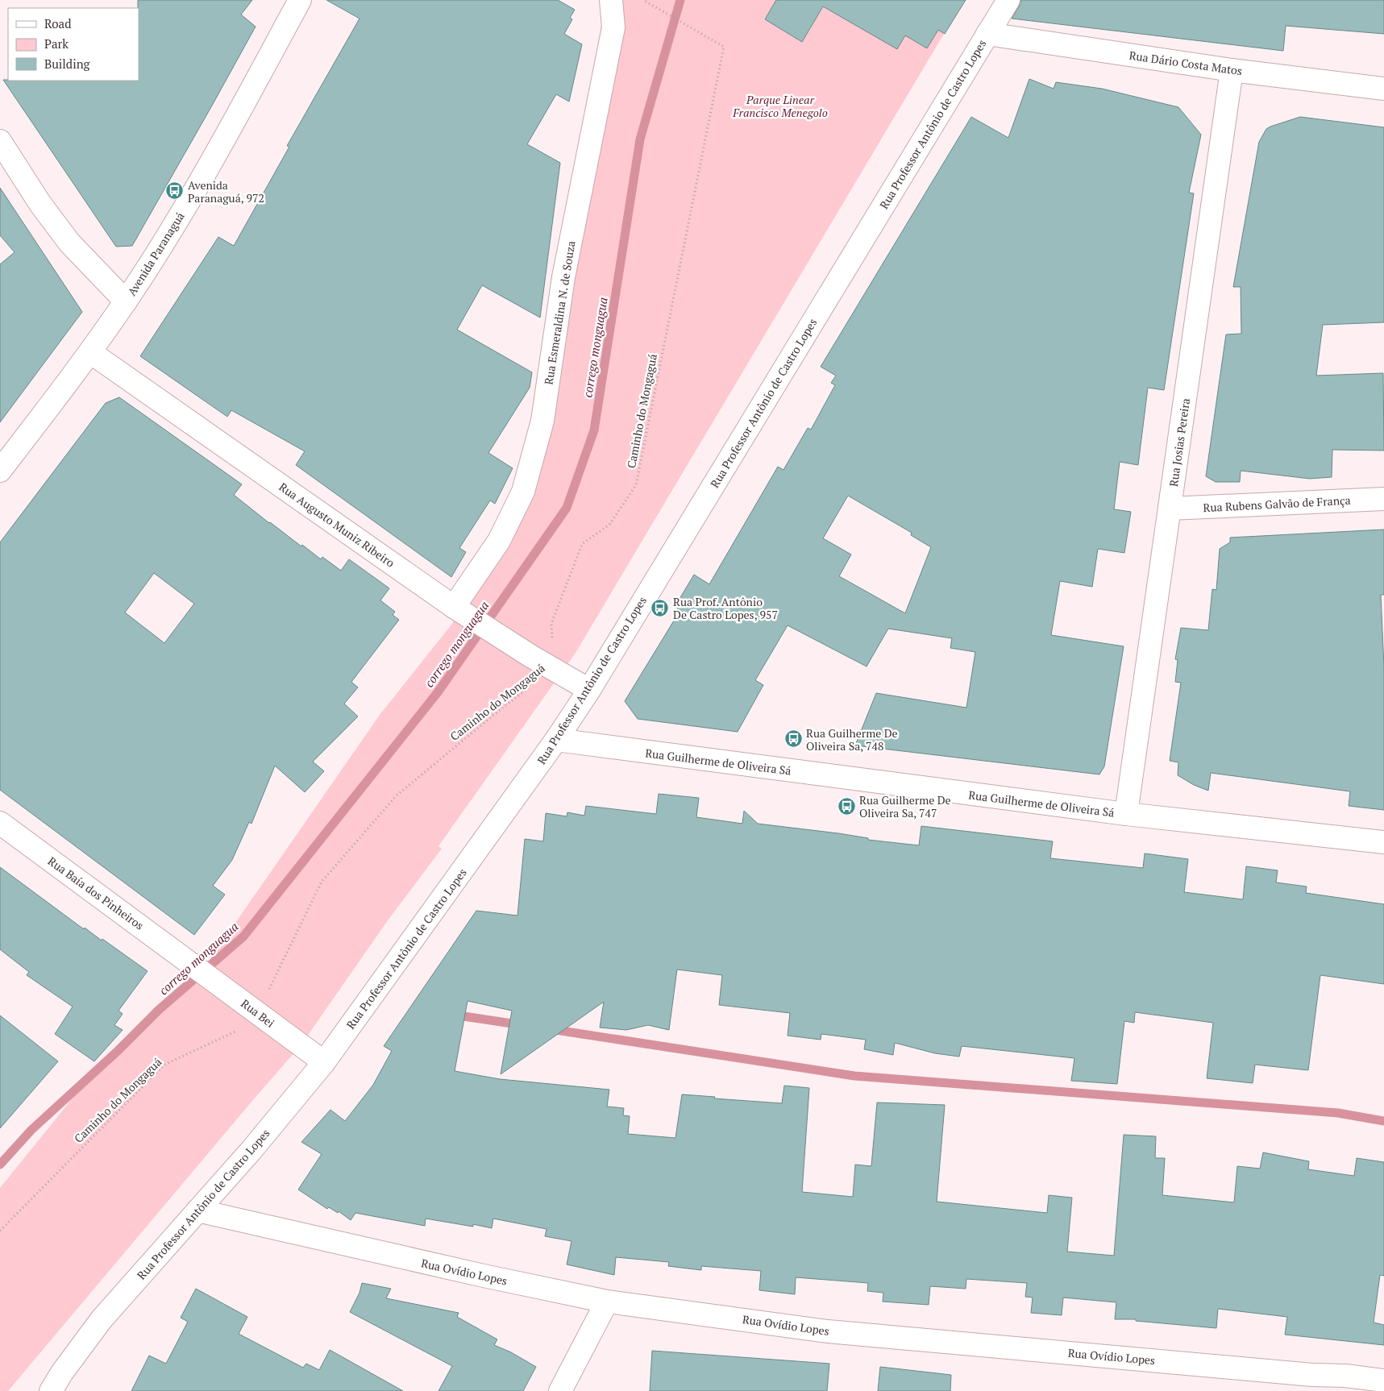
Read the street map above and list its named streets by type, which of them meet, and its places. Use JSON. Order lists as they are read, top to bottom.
{
  "streets": {
    "street": [
      "Rua Dário Costa Matos",
      "Rua Professor Antônio de Castro Lopes",
      "Avenida Paranaguá",
      "Rua Esmeraldina N. de Souza",
      "Rua Josias Pereira",
      "Rua Rubens Galvão de França",
      "Rua Augusto Muniz Ribeiro",
      "Rua Guilherme de Oliveira Sá",
      "Rua Baía dos Pinheiros",
      "Rua Bei",
      "Rua Ovídio Lopes"
    ],
    "path": ["Caminho do Mongaguá"]
  },
  "crossings": [
    ["Rua Dário Costa Matos", "Rua Professor Antônio de Castro Lopes"],
    ["Rua Dário Costa Matos", "Rua Josias Pereira"],
    ["Rua Professor Antônio de Castro Lopes", "Rua Augusto Muniz Ribeiro"],
    ["Rua Professor Antônio de Castro Lopes", "Rua Guilherme de Oliveira Sá"],
    ["Rua Professor Antônio de Castro Lopes", "Rua Bei"],
    ["Rua Professor Antônio de Castro Lopes", "Rua Ovídio Lopes"],
    ["Avenida Paranaguá", "Rua Augusto Muniz Ribeiro"],
    ["Rua Esmeraldina N. de Souza", "Rua Augusto Muniz Ribeiro"],
    ["Caminho do Mongaguá", "Rua Augusto Muniz Ribeiro"],
    ["Caminho do Mongaguá", "Rua Bei"],
    ["Rua Josias Pereira", "Rua Rubens Galvão de França"],
    ["Rua Josias Pereira", "Rua Guilherme de Oliveira Sá"],
    ["Rua Baía dos Pinheiros", "Rua Bei"]
  ],
  "water": ["corrego monguagua"],
  "parks": ["Parque Linear Francisco Menegolo"],
  "places": {
    "bus stop": [
      "Avenida Paranaguá, 972",
      "Rua Prof. Antônio De Castro Lopes, 957",
      "Rua Guilherme De Oliveira Sa, 748",
      "Rua Guilherme De Oliveira Sa, 747"
    ]
  },
  "legend": ["Road", "Park", "Building"]
}
